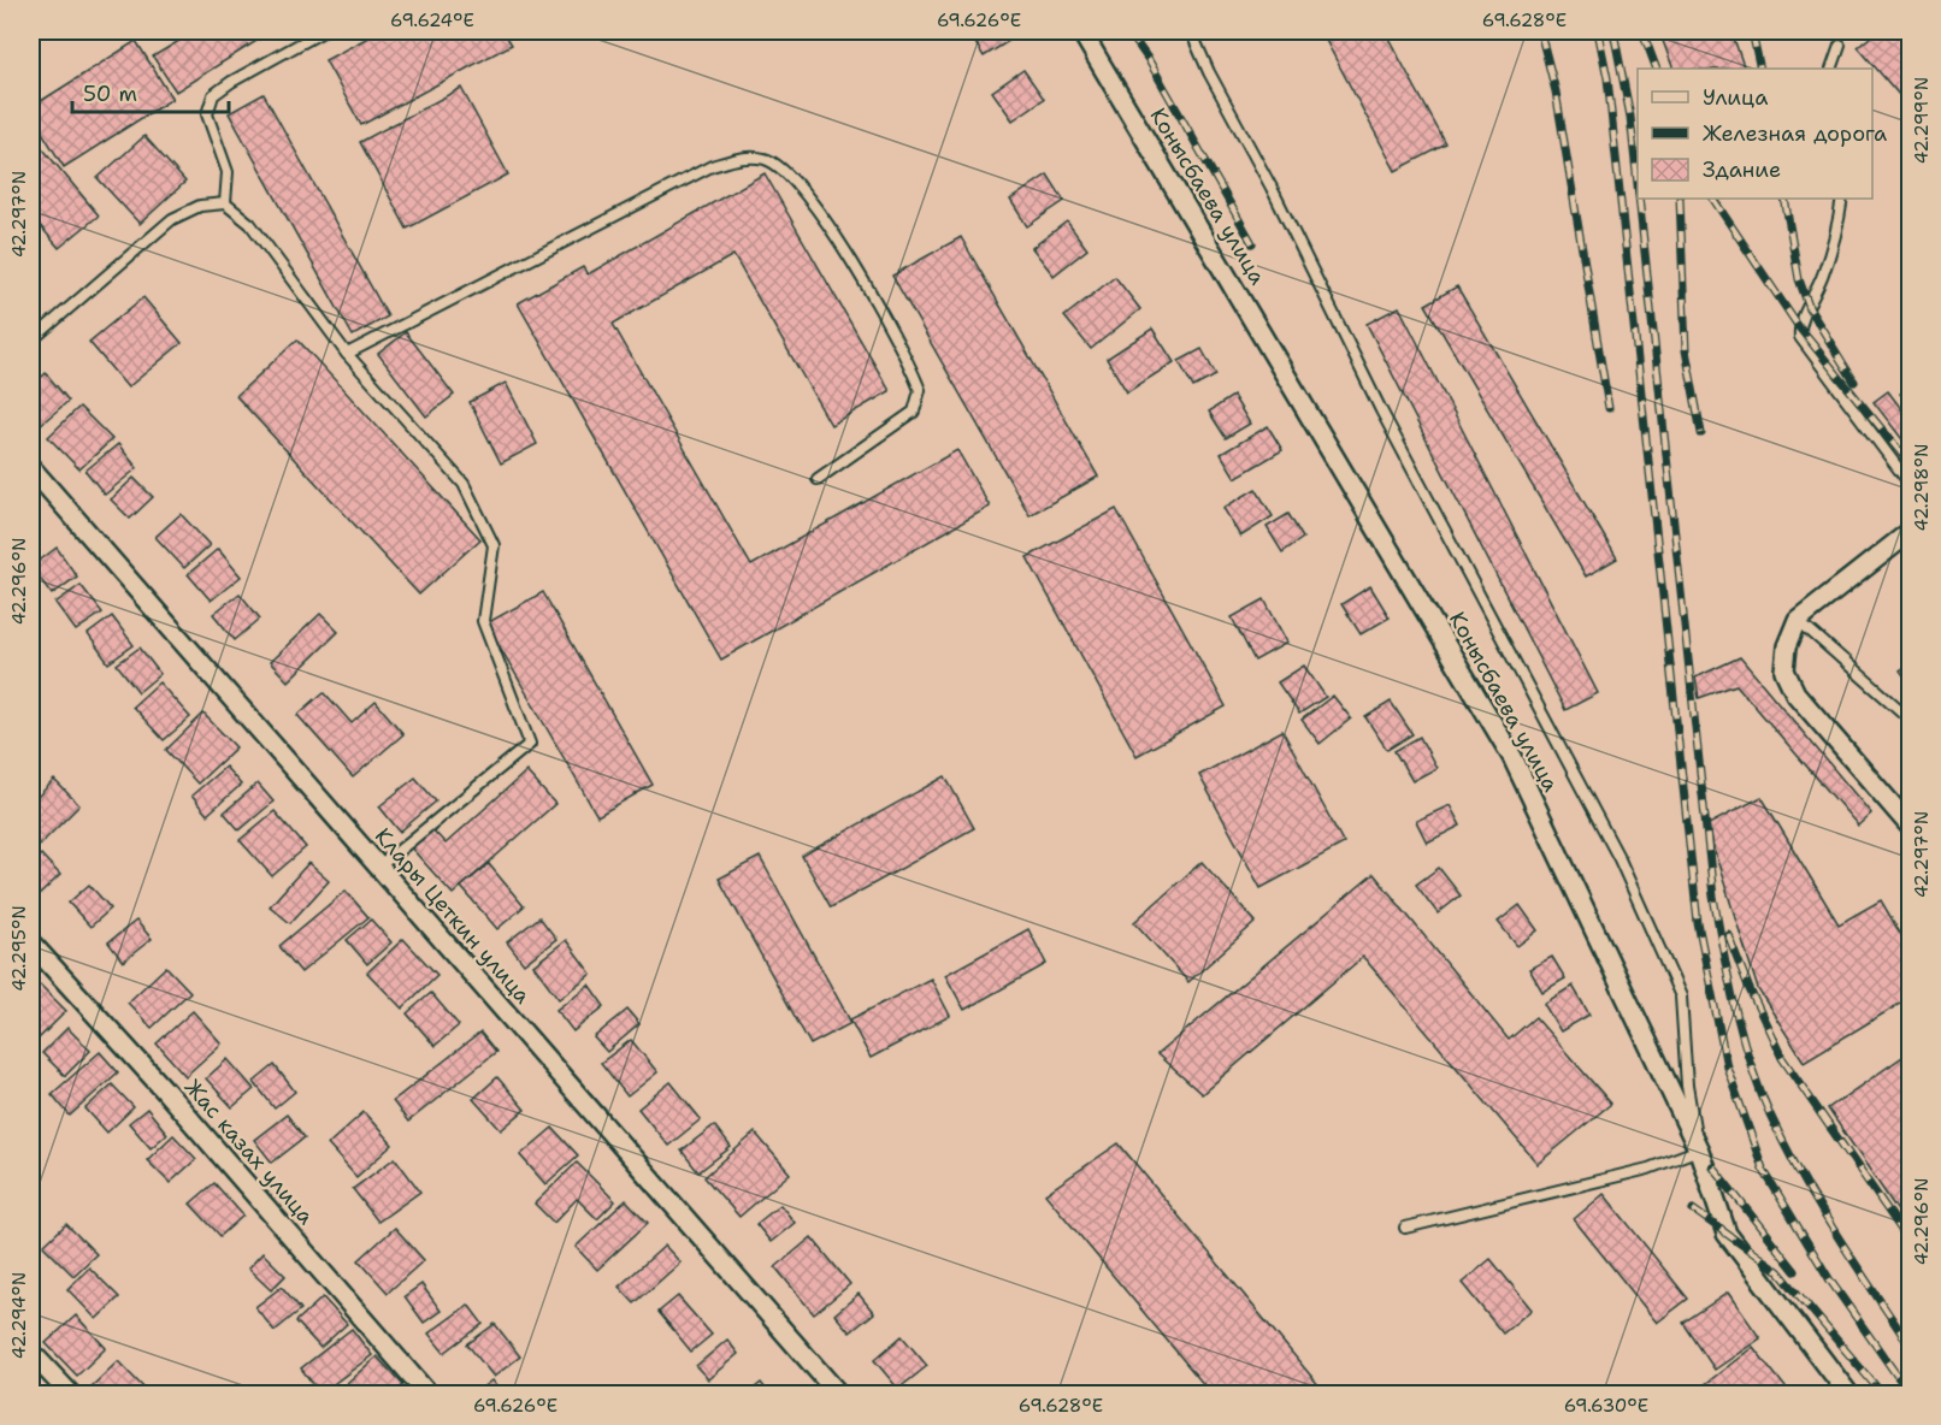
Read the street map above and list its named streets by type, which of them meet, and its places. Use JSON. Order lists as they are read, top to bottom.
{
  "streets": {
    "street": ["Конысбаева улица", "Клары Цеткин улица", "Жас казах улица"]
  },
  "legend": ["Улица", "Железная дорога", "Здание"],
  "scale_bar": "50 m",
  "coordinates": [
    "69.624°E",
    "69.626°E",
    "69.628°E",
    "42.299°N",
    "42.297°N",
    "42.298°N",
    "42.296°N",
    "42.295°N",
    "42.294°N",
    "69.630°E"
  ]
}
